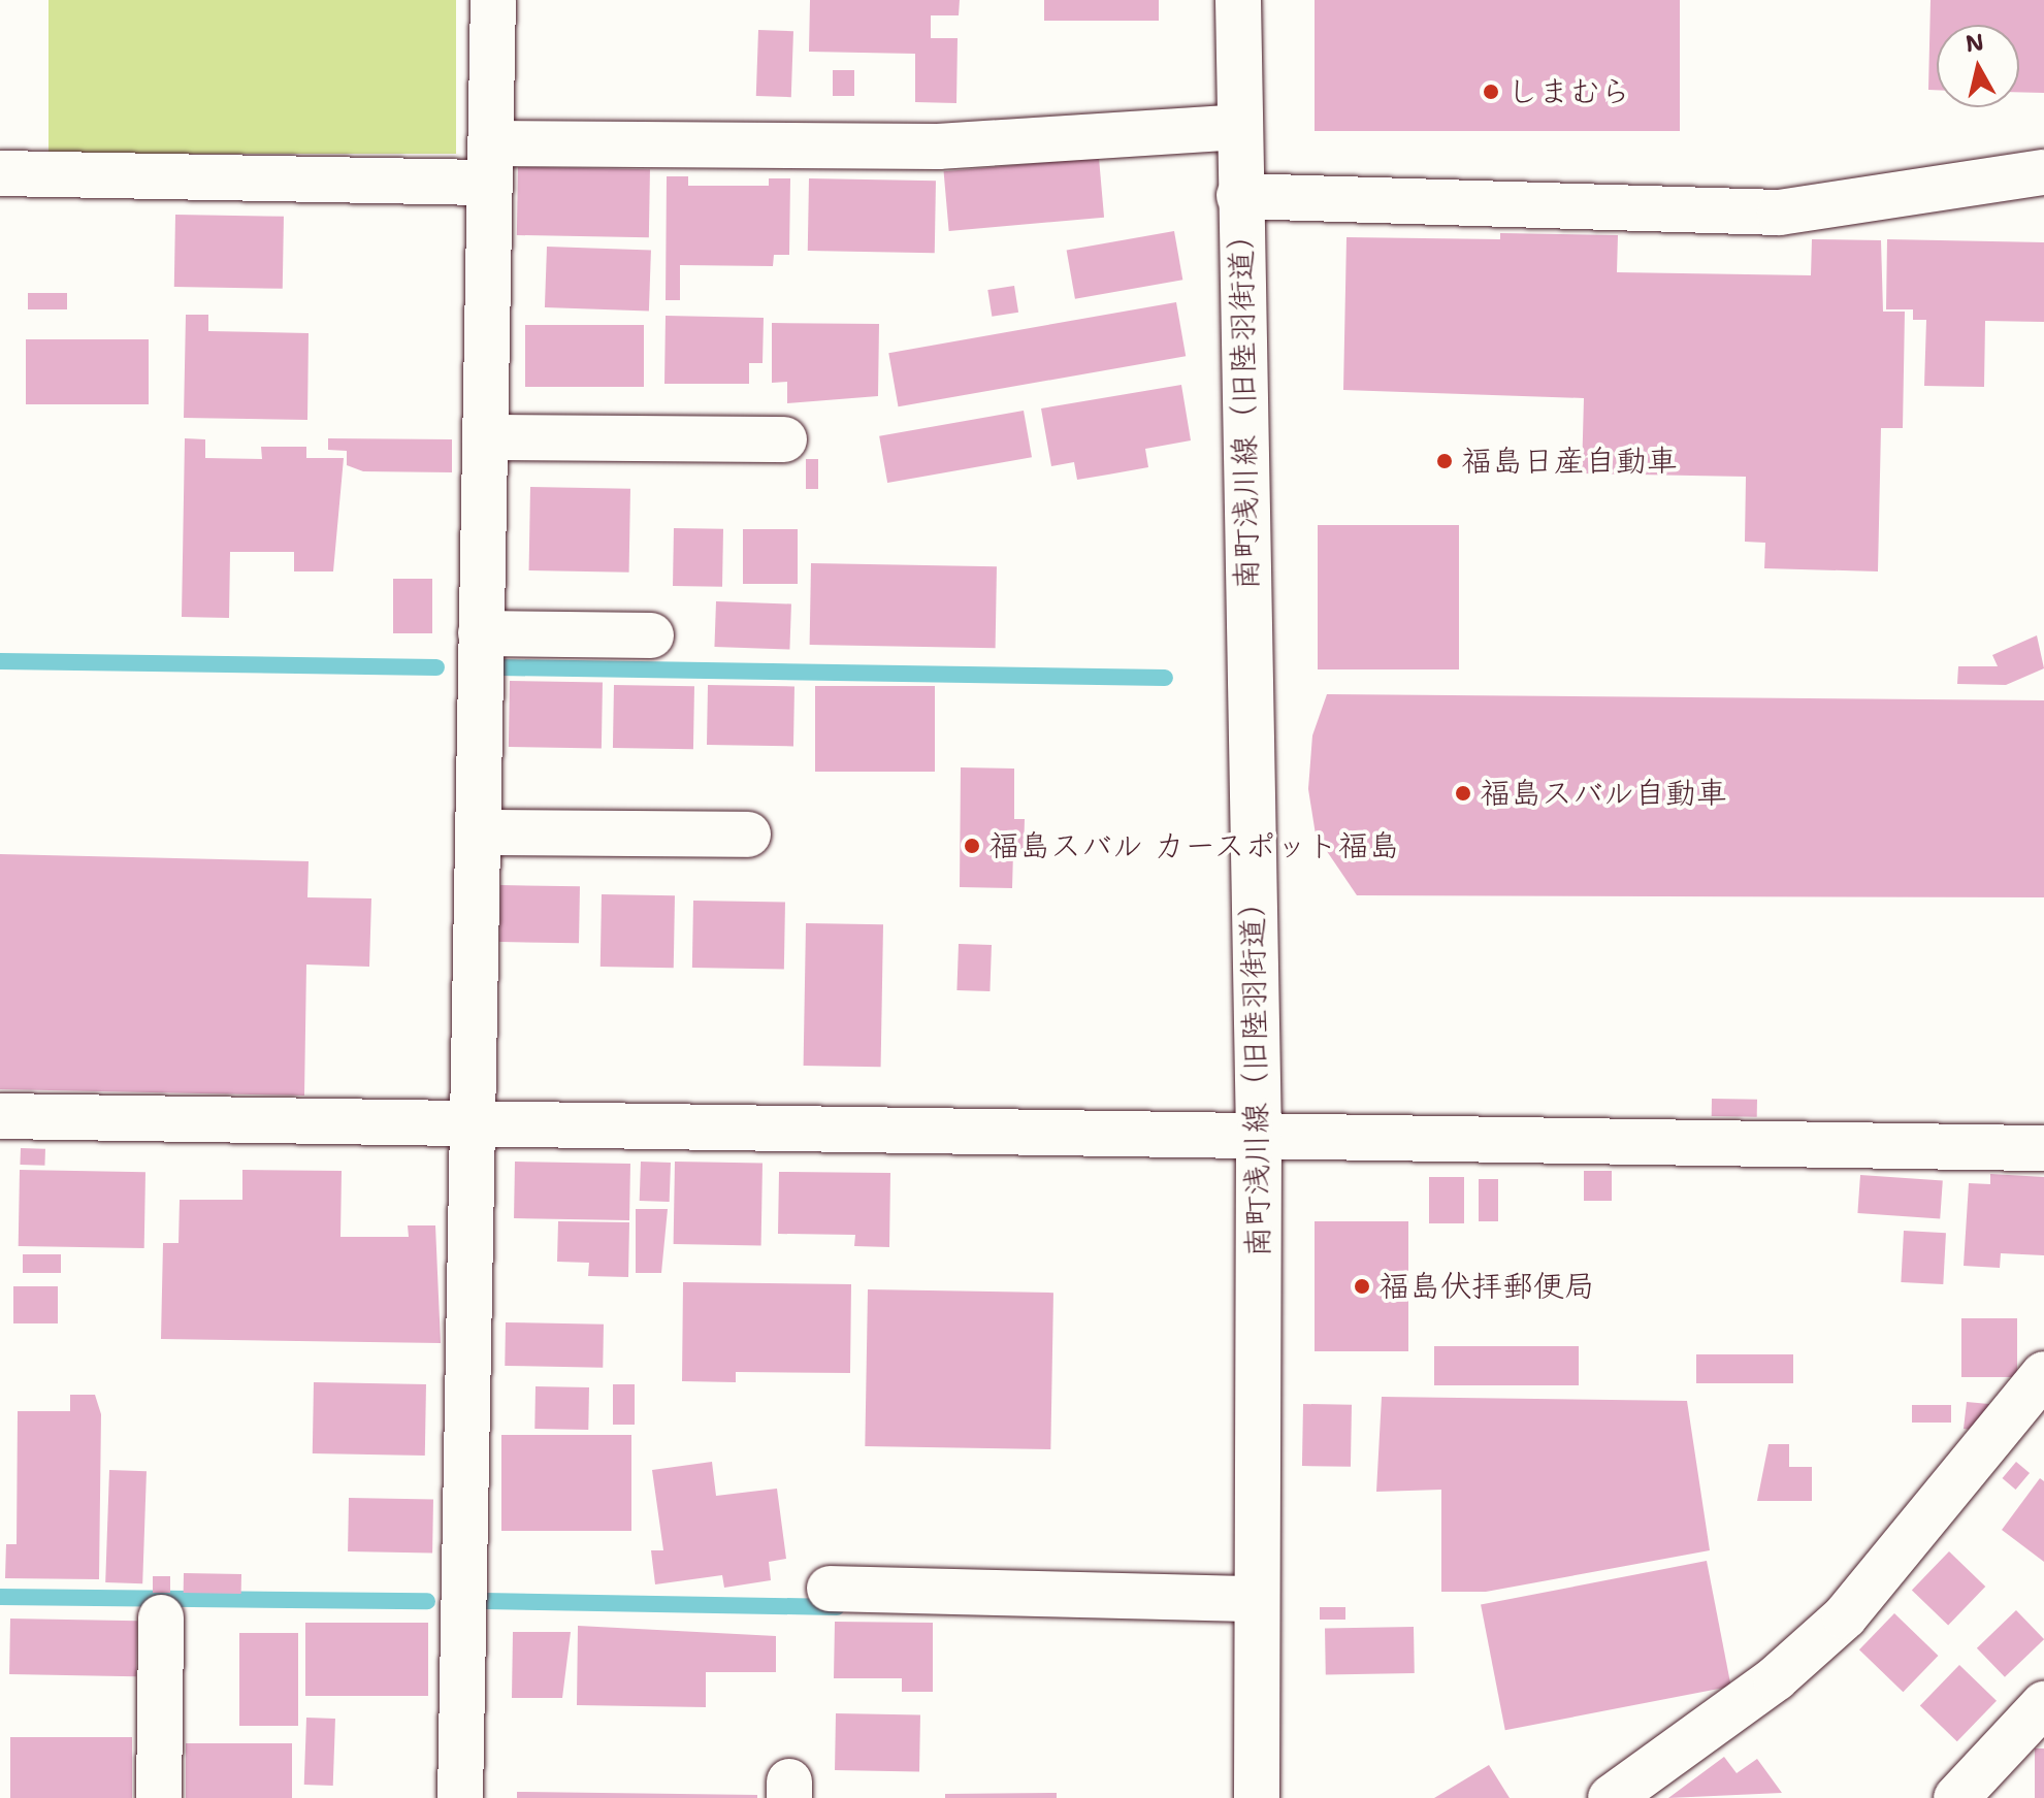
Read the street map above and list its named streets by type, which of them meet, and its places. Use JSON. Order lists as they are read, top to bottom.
{
  "streets": {
    "street": ["南町浅川線（旧陸羽街道）"]
  },
  "places": [
    "しまむら",
    "福島日産自動車",
    "福島スバル自動車",
    "福島スバル カースポット福島",
    "福島伏拝郵便局"
  ],
  "north": "top"
}
